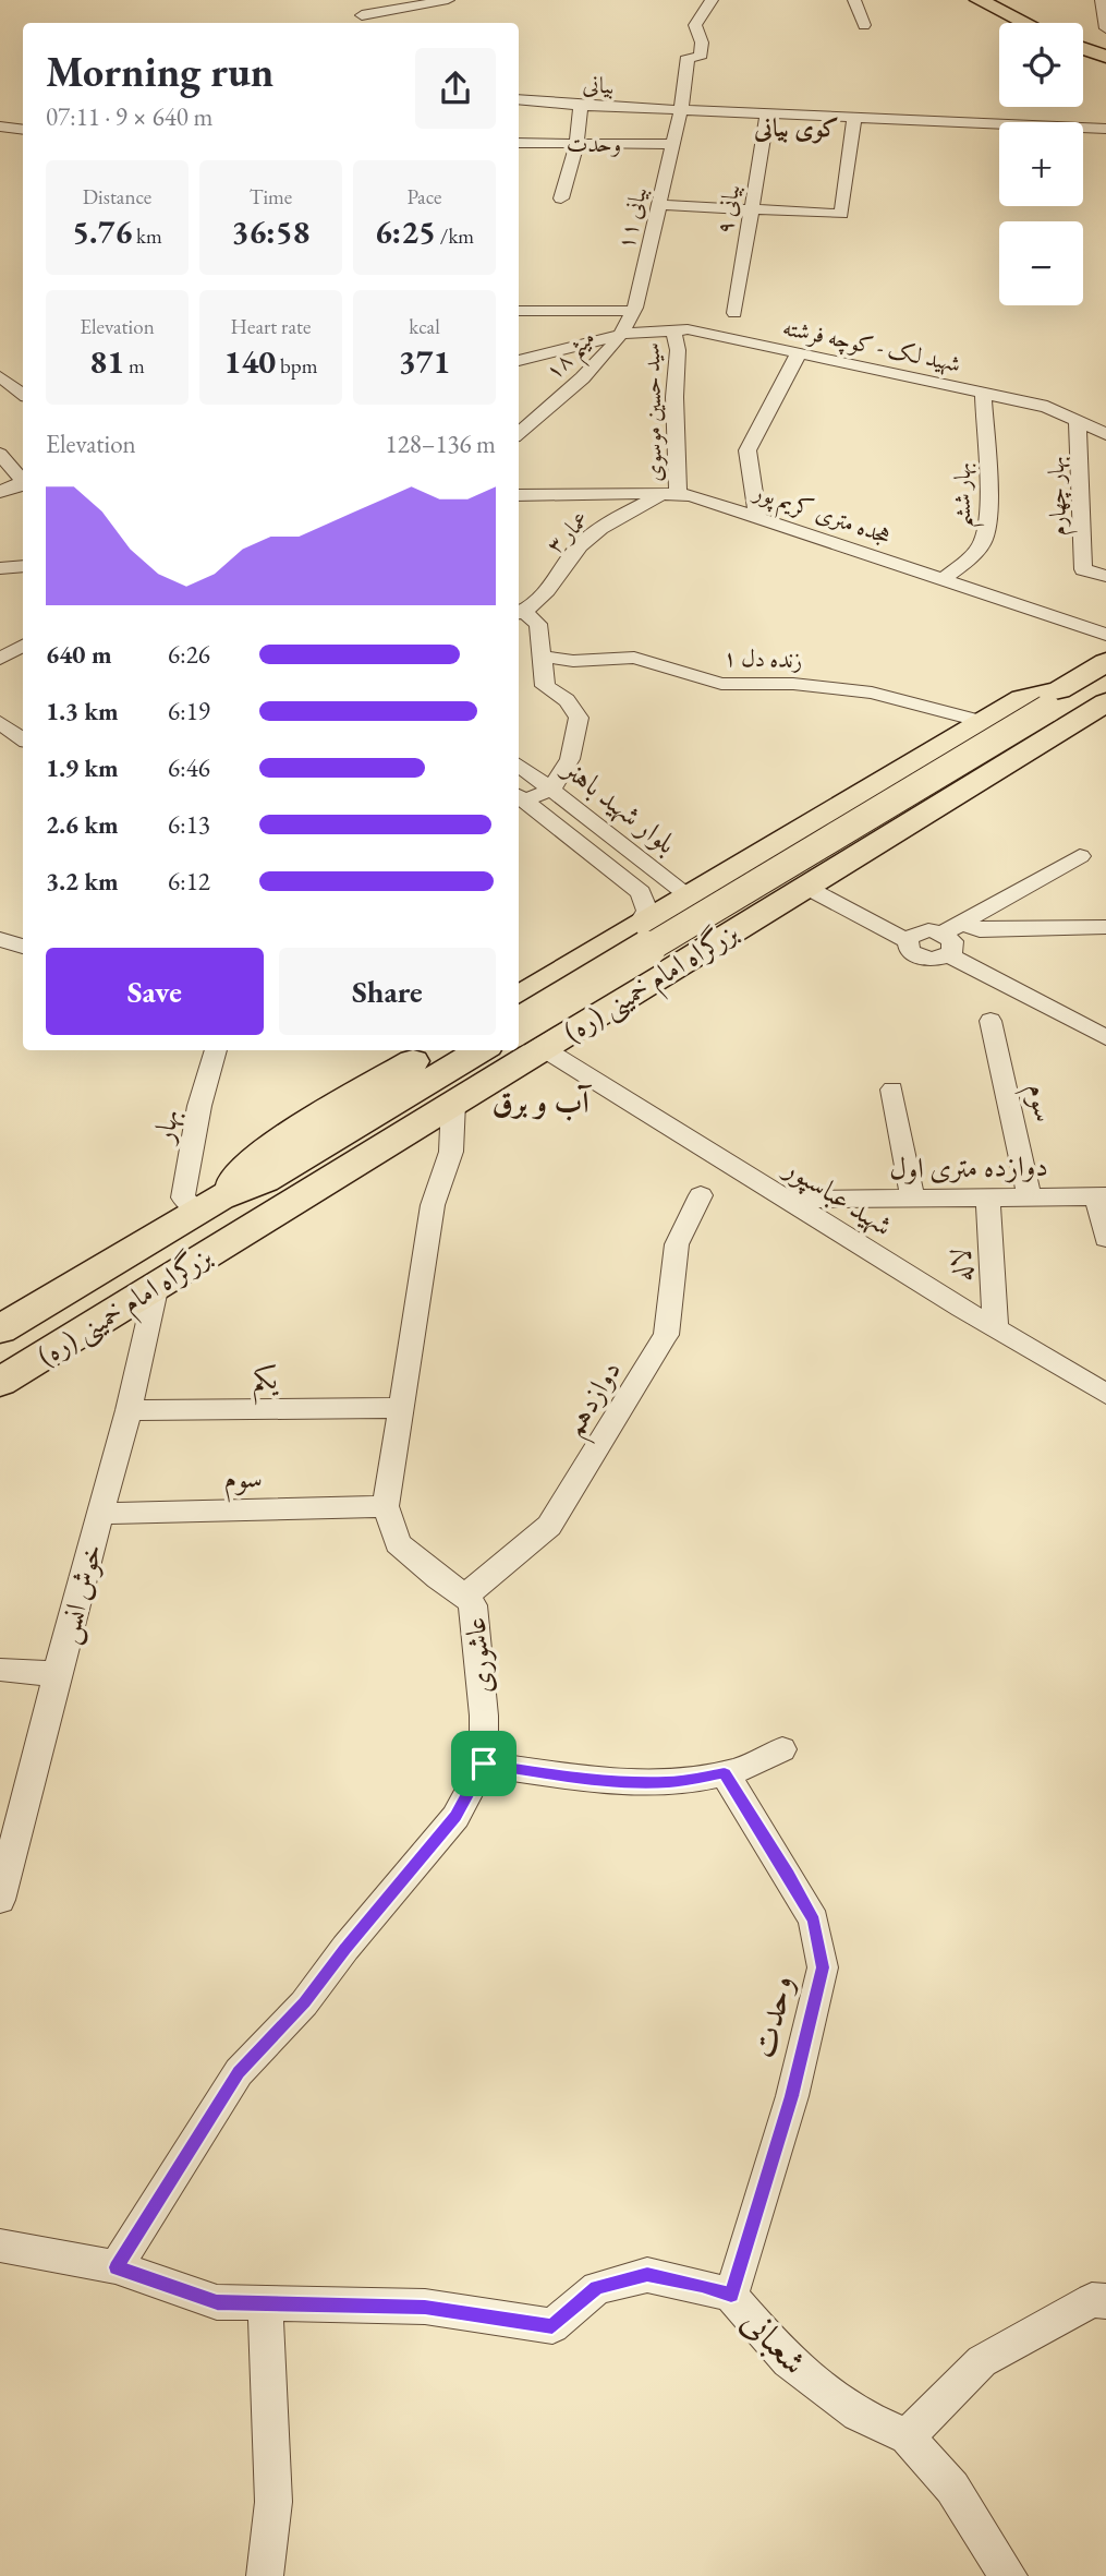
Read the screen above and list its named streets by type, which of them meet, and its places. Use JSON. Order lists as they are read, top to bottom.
{
  "streets": {
    "highway": ["بزرگراه امام خمینی (ره)"],
    "street": [
      "بیانی",
      "وحدت",
      "بیانی ۹",
      "بیانی ۱۱",
      "شهید لک - کوچه فرشته",
      "میثم ۱۸",
      "سید حسین موسوی",
      "بهار ششم",
      "بهار چهارم",
      "هجده متری کریم پور",
      "عمار ۳",
      "زنده دل ۱",
      "بلوار شهید باهنر",
      "سوم",
      "بهار",
      "دوازده متری اول",
      "شهید عباسپور",
      "لاله",
      "یکم",
      "دوازدهم",
      "خوش انس",
      "عاشوری",
      "شعبانی"
    ]
  },
  "crossings": [
    ["بیانی", "بیانی ۹"],
    ["بیانی", "بیانی ۱۱"],
    ["وحدت", "بیانی ۱۱"],
    ["وحدت", "شعبانی"],
    ["بیانی ۱۱", "شهید لک - کوچه فرشته"],
    ["بیانی ۱۱", "میثم ۱۸"],
    ["شهید لک - کوچه فرشته", "میثم ۱۸"],
    ["شهید لک - کوچه فرشته", "سید حسین موسوی"],
    ["شهید لک - کوچه فرشته", "بهار ششم"],
    ["شهید لک - کوچه فرشته", "بهار چهارم"],
    ["سید حسین موسوی", "هجده متری کریم پور"],
    ["سید حسین موسوی", "عمار ۳"],
    ["بهار ششم", "هجده متری کریم پور"],
    ["هجده متری کریم پور", "عمار ۳"],
    ["زنده دل ۱", "بزرگراه امام خمینی (ره)"],
    ["بلوار شهید باهنر", "بزرگراه امام خمینی (ره)"],
    ["بزرگراه امام خمینی (ره)", "بهار"],
    ["بزرگراه امام خمینی (ره)", "شهید عباسپور"],
    ["بزرگراه امام خمینی (ره)", "خوش انس"],
    ["بزرگراه امام خمینی (ره)", "عاشوری"],
    ["سوم", "دوازده متری اول"],
    ["سوم", "خوش انس"],
    ["سوم", "عاشوری"],
    ["دوازده متری اول", "شهید عباسپور"],
    ["دوازده متری اول", "لاله"],
    ["شهید عباسپور", "لاله"],
    ["یکم", "خوش انس"],
    ["یکم", "عاشوری"],
    ["دوازدهم", "عاشوری"],
    ["عاشوری", "شعبانی"]
  ],
  "districts": ["کوی بیانی", "آب و برق"],
  "page": {
    "map_buttons": ["+", "−"],
    "heading": ["Morning run", "07:11 · 9 × 640 m"],
    "stats": [
      ["Distance", "5.76 km"],
      ["Time", "36:58"],
      ["Pace", "6:25 /km"],
      ["Elevation", "81 m"],
      ["Heart rate", "140 bpm"],
      ["kcal", "371"]
    ],
    "chart": ["Elevation", "128–136 m"],
    "list": [
      {
        "name": "640 m",
        "note": "6:26"
      },
      {
        "name": "1.3 km",
        "note": "6:19"
      },
      {
        "name": "1.9 km",
        "note": "6:46"
      },
      {
        "name": "2.6 km",
        "note": "6:13"
      },
      {
        "name": "3.2 km",
        "note": "6:12"
      }
    ],
    "buttons": ["Save", "Share"]
  }
}
